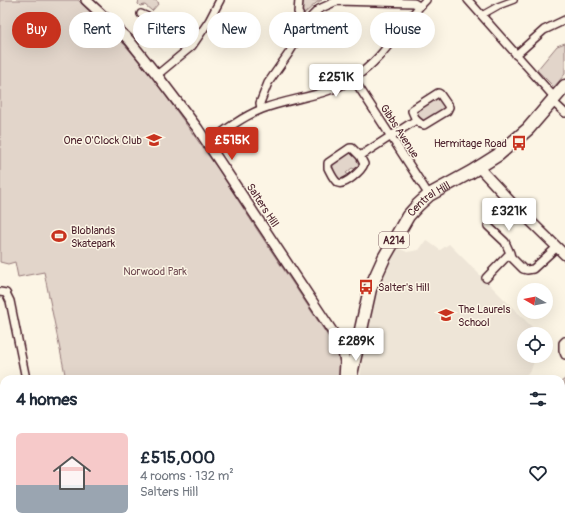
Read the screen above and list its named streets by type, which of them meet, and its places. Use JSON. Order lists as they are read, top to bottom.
{
  "streets": {
    "main road": ["Central Hill", "A214"],
    "street": ["Gibbs Avenue", "Salters Hill"]
  },
  "crossings": [
    ["Gibbs Avenue", "Central Hill"]
  ],
  "parks": ["Norwood Park"],
  "places": {
    "school or university": ["One O'Clock Club", "The Laurels School"],
    "bus stop": ["Hermitage Road", "Salter's Hill"],
    "sports": ["Bloblands Skatepark"]
  },
  "north": "left",
  "page": {
    "chip": [
      "Buy",
      "Rent",
      "Filters",
      "New",
      "Apartment",
      "House"
    ],
    "price": [
      "£251K",
      "£515K",
      "£321K",
      "£289K"
    ],
    "heading": "4 homes",
    "list": [
      {
        "name": "£515,000",
        "note": "4 rooms · 132 m² · Salters Hill"
      }
    ]
  }
}
